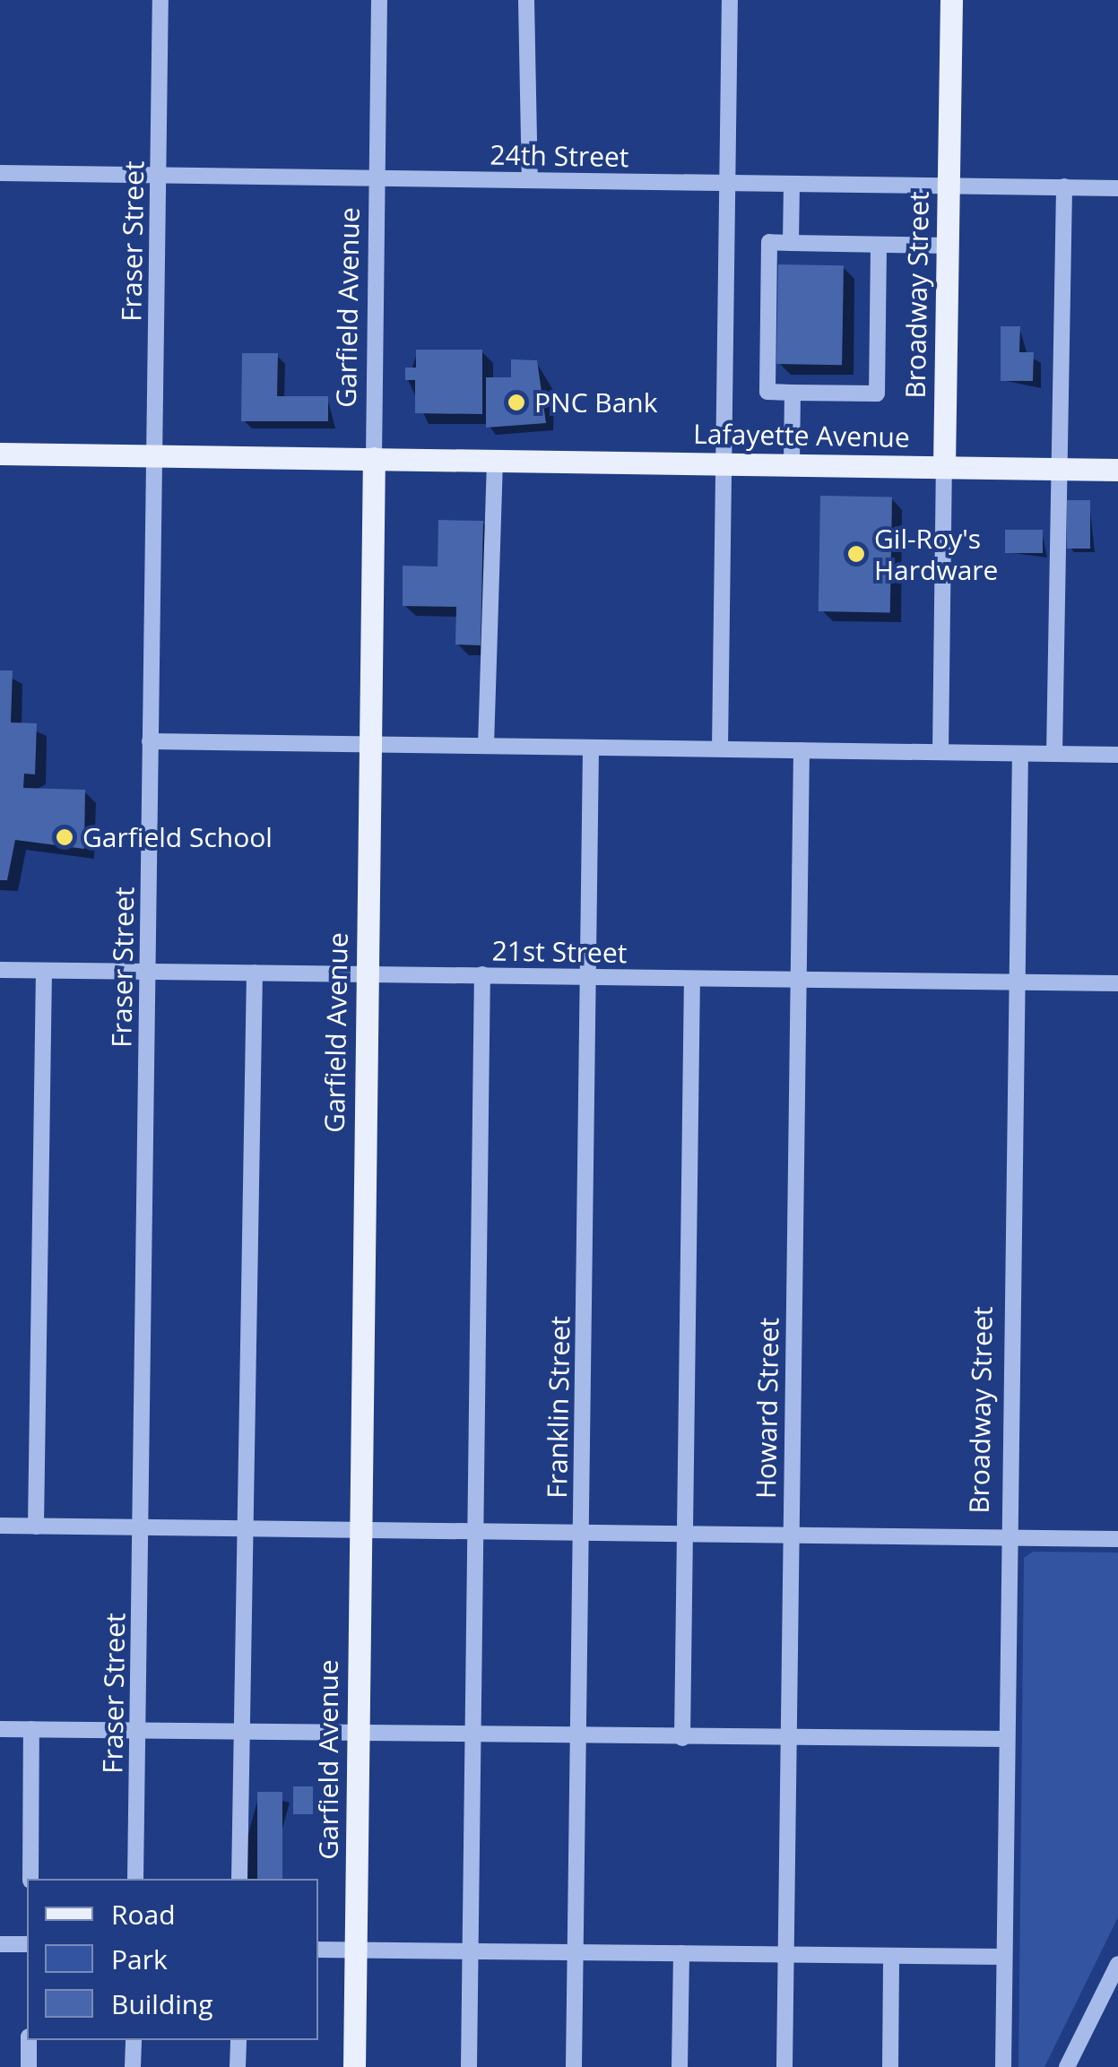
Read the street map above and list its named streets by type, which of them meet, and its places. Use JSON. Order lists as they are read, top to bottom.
{
  "streets": {
    "main road": ["Broadway Street", "Garfield Avenue", "Lafayette Avenue"],
    "street": [
      "24th Street",
      "Fraser Street",
      "21st Street",
      "Franklin Street",
      "Howard Street"
    ]
  },
  "crossings": [
    ["24th Street", "Fraser Street"],
    ["24th Street", "Broadway Street"],
    ["24th Street", "Garfield Avenue"],
    ["Fraser Street", "Lafayette Avenue"],
    ["Fraser Street", "21st Street"],
    ["Broadway Street", "Lafayette Avenue"],
    ["Broadway Street", "21st Street"],
    ["Garfield Avenue", "Lafayette Avenue"],
    ["Garfield Avenue", "21st Street"],
    ["21st Street", "Franklin Street"],
    ["21st Street", "Howard Street"]
  ],
  "places": ["PNC Bank", "Gil-Roy's Hardware", "Garfield School"],
  "legend": ["Road", "Park", "Building"]
}
